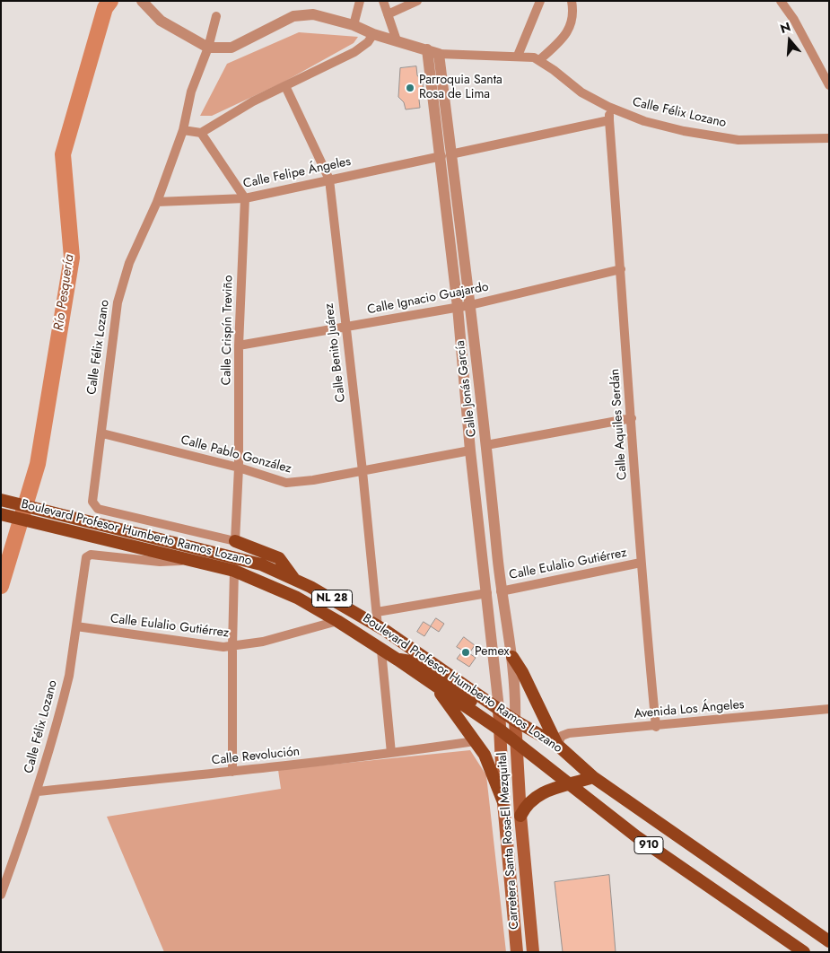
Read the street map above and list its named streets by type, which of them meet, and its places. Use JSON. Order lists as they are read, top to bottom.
{
  "streets": {
    "main road": [
      "Boulevard Profesor Humberto Ramos Lozano",
      "NL 28",
      "Carretera Santa Rosa-El Mezquital",
      "910"
    ],
    "street": [
      "Calle Félix Lozano",
      "Calle Felipe Ángeles",
      "Calle Ignacio Guajardo",
      "Calle Crispín Treviño",
      "Calle Benito Juárez",
      "Calle Jonás García",
      "Calle Aquiles Serdán",
      "Calle Pablo González",
      "Calle Eulalio Gutiérrez",
      "Avenida Los Ángeles",
      "Calle Revolución"
    ]
  },
  "crossings": [
    ["Calle Félix Lozano", "Calle Felipe Ángeles"],
    ["Calle Félix Lozano", "Calle Crispín Treviño"],
    ["Calle Félix Lozano", "Calle Jonás García"],
    ["Calle Félix Lozano", "Calle Pablo González"],
    ["Calle Félix Lozano", "Boulevard Profesor Humberto Ramos Lozano"],
    ["Calle Félix Lozano", "Calle Eulalio Gutiérrez"],
    ["Calle Félix Lozano", "Calle Revolución"],
    ["Calle Felipe Ángeles", "Calle Crispín Treviño"],
    ["Calle Felipe Ángeles", "Calle Benito Juárez"],
    ["Calle Felipe Ángeles", "Calle Jonás García"],
    ["Calle Felipe Ángeles", "Calle Aquiles Serdán"],
    ["Calle Ignacio Guajardo", "Calle Crispín Treviño"],
    ["Calle Ignacio Guajardo", "Calle Benito Juárez"],
    ["Calle Ignacio Guajardo", "Calle Jonás García"],
    ["Calle Ignacio Guajardo", "Calle Aquiles Serdán"],
    ["Calle Crispín Treviño", "Calle Pablo González"],
    ["Calle Benito Juárez", "Calle Pablo González"],
    ["Calle Benito Juárez", "Boulevard Profesor Humberto Ramos Lozano"],
    ["Calle Jonás García", "Calle Pablo González"],
    ["Calle Jonás García", "Boulevard Profesor Humberto Ramos Lozano"],
    ["Calle Jonás García", "Calle Eulalio Gutiérrez"],
    ["Calle Jonás García", "Carretera Santa Rosa-El Mezquital"],
    ["Calle Aquiles Serdán", "Calle Eulalio Gutiérrez"],
    ["Calle Aquiles Serdán", "Avenida Los Ángeles"],
    ["Boulevard Profesor Humberto Ramos Lozano", "Calle Eulalio Gutiérrez"],
    ["Boulevard Profesor Humberto Ramos Lozano", "Avenida Los Ángeles"],
    ["Boulevard Profesor Humberto Ramos Lozano", "Carretera Santa Rosa-El Mezquital"]
  ],
  "water": ["Río Pesquería"],
  "places": ["Parroquia Santa Rosa de Lima", "Pemex"],
  "north": "top"
}
